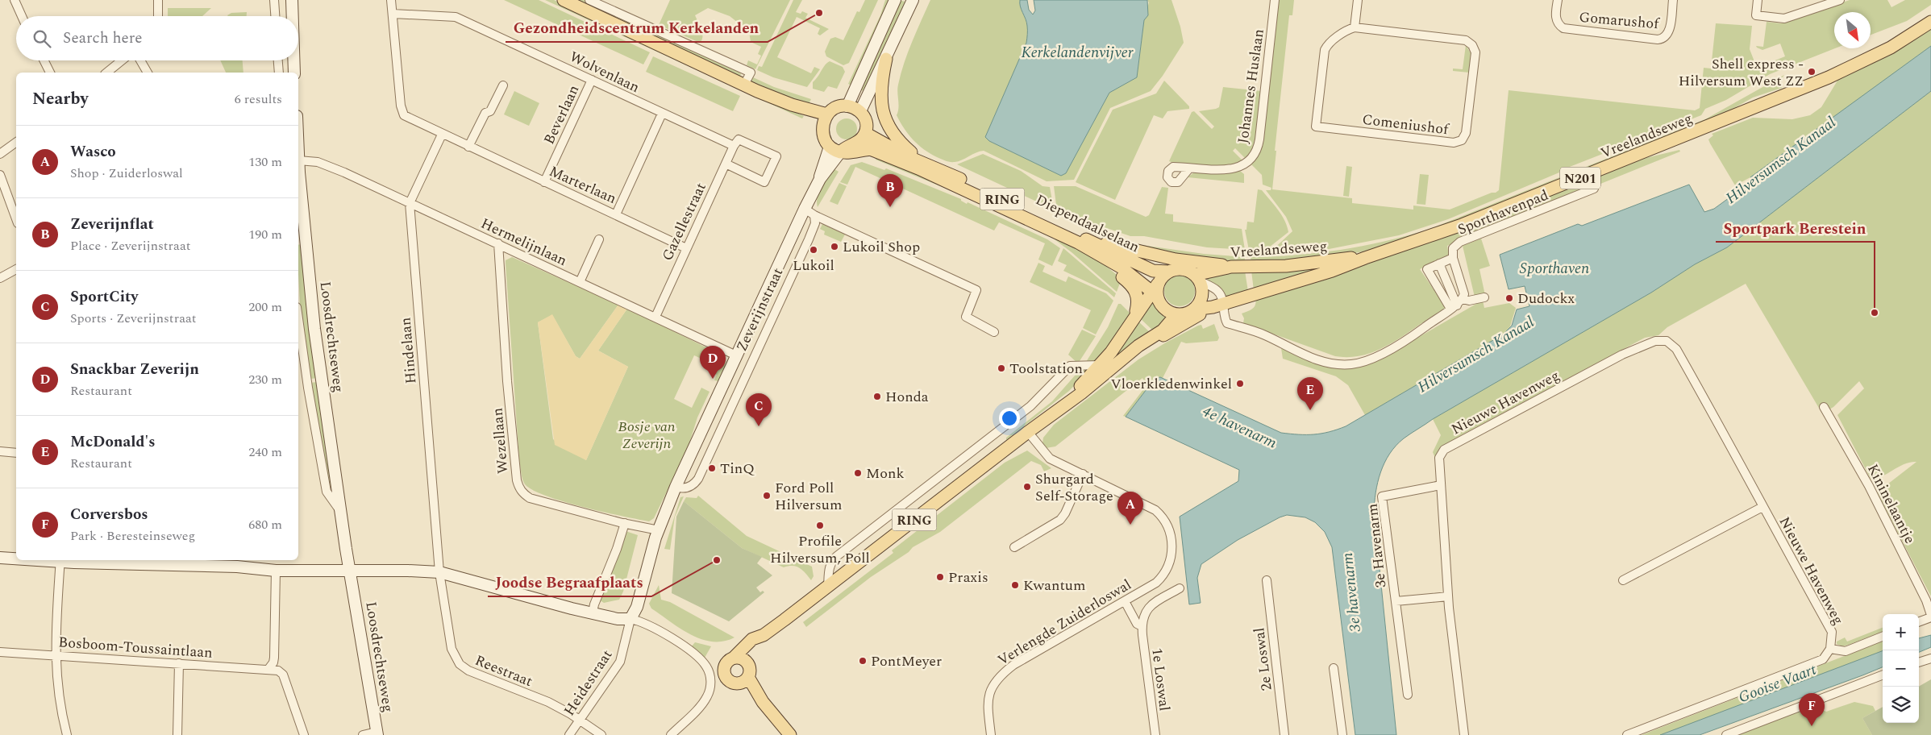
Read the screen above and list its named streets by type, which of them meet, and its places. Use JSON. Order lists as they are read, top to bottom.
{
  "streets": {
    "main road": [
      "Vreelandseweg",
      "N201",
      "RING",
      "Diependaalselaan"
    ],
    "street": [
      "Gomarushof",
      "Wolvenlaan",
      "Johannes Huslaan",
      "Beverlaan",
      "Comeniushof",
      "Marterlaan",
      "Sporthavenpad",
      "Gazellestraat",
      "Hermelijnlaan",
      "Zeverijnstraat",
      "Loosdrechtseweg",
      "Hindelaan",
      "Nieuwe Havenweg",
      "Wezellaan",
      "Kininelaantje",
      "3e Havenarm",
      "Verlengde Zuiderloswal",
      "Bosboom-Toussaintlaan",
      "2e Loswal",
      "Reestraat",
      "1e Loswal",
      "Heidestraat"
    ]
  },
  "crossings": [
    ["Wolvenlaan", "Beverlaan"],
    ["Wolvenlaan", "Marterlaan"],
    ["Wolvenlaan", "Gazellestraat"],
    ["Beverlaan", "Marterlaan"],
    ["Vreelandseweg", "RING"],
    ["Vreelandseweg", "Diependaalselaan"],
    ["Marterlaan", "Gazellestraat"],
    ["Marterlaan", "Hindelaan"],
    ["RING", "Diependaalselaan"],
    ["Gazellestraat", "Hermelijnlaan"],
    ["Diependaalselaan", "Zeverijnstraat"],
    ["Hermelijnlaan", "Zeverijnstraat"],
    ["Hermelijnlaan", "Loosdrechtseweg"],
    ["Hermelijnlaan", "Hindelaan"],
    ["Hermelijnlaan", "Wezellaan"],
    ["Zeverijnstraat", "Wezellaan"],
    ["Zeverijnstraat", "Heidestraat"],
    ["Hindelaan", "Reestraat"],
    ["Nieuwe Havenweg", "3e Havenarm"],
    ["Verlengde Zuiderloswal", "1e Loswal"],
    ["Reestraat", "Heidestraat"]
  ],
  "water": [
    "Kerkelandenvijver",
    "Hilversumsch Kanaal",
    "Sporthaven",
    "4e havenarm",
    "3e havenarm",
    "Gooise Vaart"
  ],
  "parks": ["Bosje van Zeverijn"],
  "places": [
    "Gezondheidscentrum Kerkelanden",
    "Shell express - Hilversum West ZZ",
    "Lukoil Shop",
    "Lukoil",
    "Dudockx",
    "Sportpark Berestein",
    "Toolstation",
    "Vloerkledenwinkel",
    "Honda",
    "TinQ",
    "Monk",
    "Shurgard Self-Storage",
    "Ford Poll Hilversum",
    "Profile Hilversum, Poll",
    "Joodse Begraafplaats",
    "Praxis",
    "Kwantum",
    "PontMeyer"
  ],
  "north": "bottom right",
  "page": {
    "search": "Search here",
    "heading": ["Nearby", "6 results"],
    "list": [
      {
        "mark": "A",
        "name": "Wasco",
        "note": "Shop · Zuiderloswal",
        "value": "130 m"
      },
      {
        "mark": "B",
        "name": "Zeverijnflat",
        "note": "Place · Zeverijnstraat",
        "value": "190 m"
      },
      {
        "mark": "C",
        "name": "SportCity",
        "note": "Sports · Zeverijnstraat",
        "value": "200 m"
      },
      {
        "mark": "D",
        "name": "Snackbar Zeverijn",
        "note": "Restaurant",
        "value": "230 m"
      },
      {
        "mark": "E",
        "name": "McDonald's",
        "note": "Restaurant",
        "value": "240 m"
      },
      {
        "mark": "F",
        "name": "Corversbos",
        "note": "Park · Beresteinseweg",
        "value": "680 m"
      }
    ],
    "pins": [
      "B",
      "D",
      "E",
      "C",
      "A",
      "F"
    ],
    "map_buttons": ["+", "−"]
  }
}
